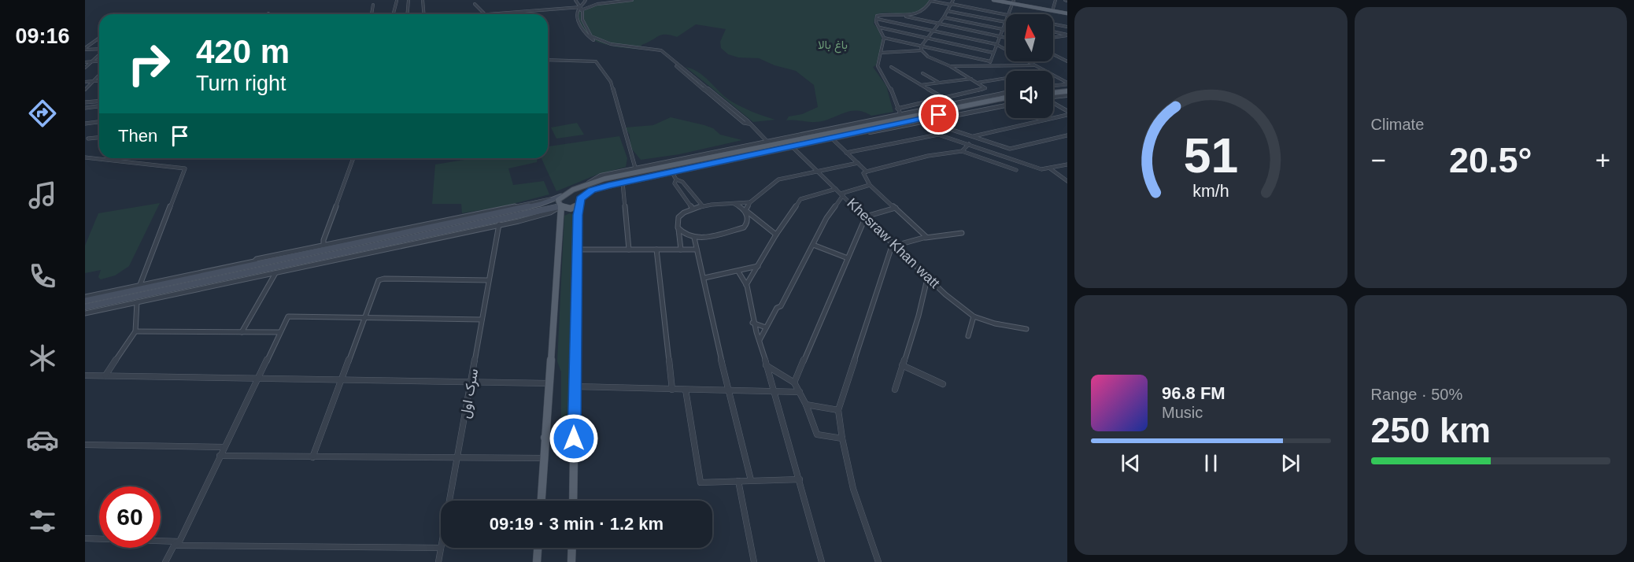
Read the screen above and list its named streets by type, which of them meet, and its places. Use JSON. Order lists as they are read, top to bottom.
{
  "streets": {
    "street": ["Khesraw Khan watt", "سرک‌ اول"]
  },
  "parks": ["باغ بالا"],
  "north": "top",
  "page": {
    "tabs": "09:16",
    "tile": [
      "Climate",
      ["Range · 50%", "250 km"]
    ],
    "turn": ["420 m", "Turn right"],
    "then": "Then",
    "heat": ["−", "20.5°", "+"],
    "song": ["96.8 FM", "Music"],
    "limit": "60",
    "trip": "09:19 · 3 min · 1.2 km",
    "gauge": ["51", "km/h"]
  }
}
